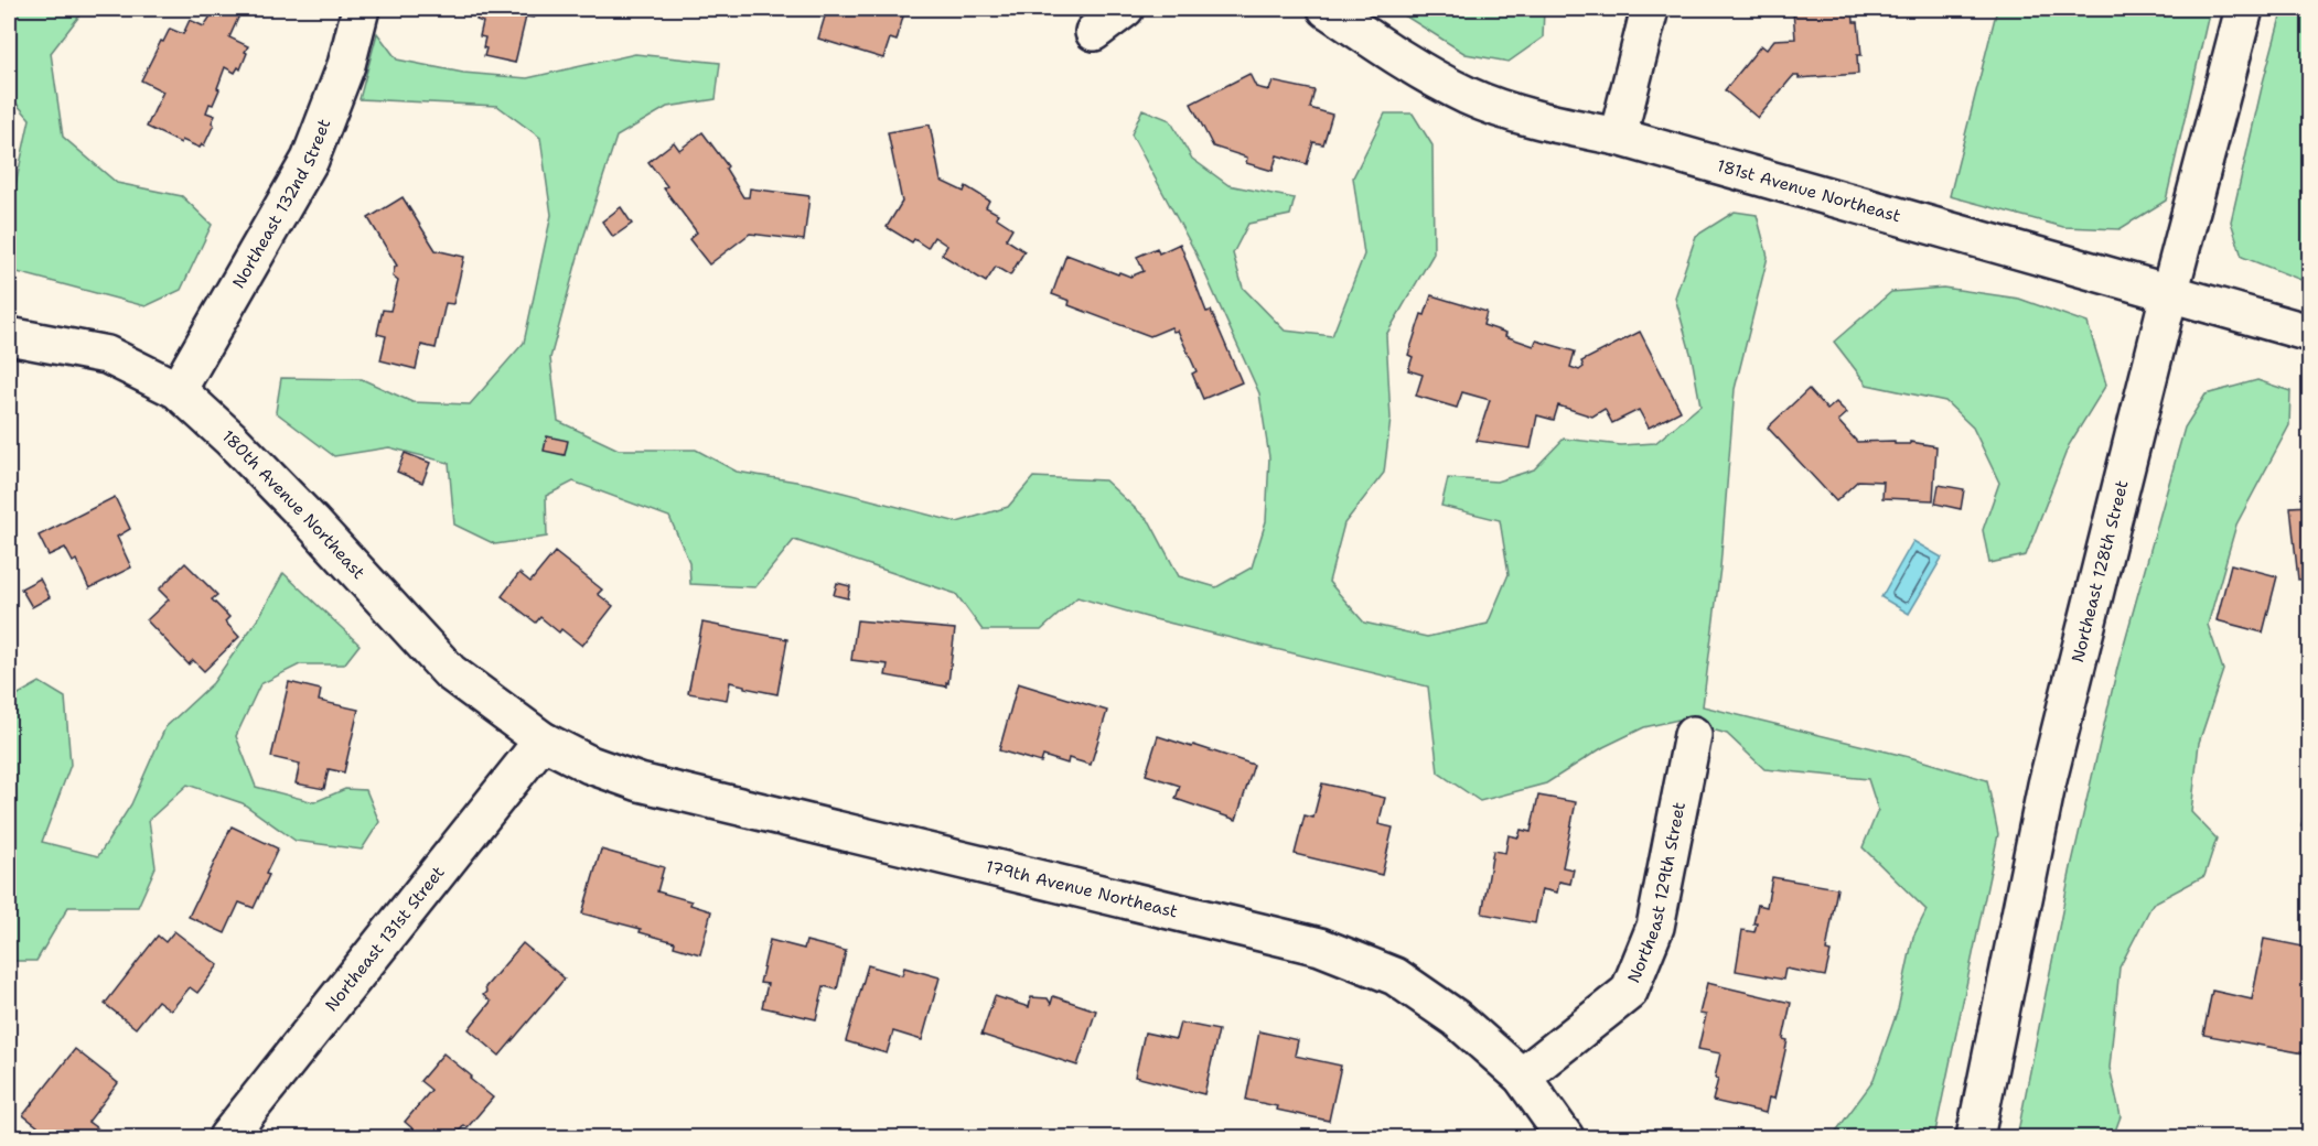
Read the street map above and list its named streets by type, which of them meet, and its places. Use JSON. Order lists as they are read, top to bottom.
{
  "streets": {
    "street": [
      "181st Avenue Northeast",
      "Northeast 132nd Street",
      "180th Avenue Northeast",
      "Northeast 128th Street",
      "179th Avenue Northeast",
      "Northeast 129th Street",
      "Northeast 131st Street"
    ]
  },
  "crossings": [
    ["181st Avenue Northeast", "Northeast 128th Street"],
    ["Northeast 132nd Street", "180th Avenue Northeast"],
    ["180th Avenue Northeast", "179th Avenue Northeast"],
    ["180th Avenue Northeast", "Northeast 131st Street"],
    ["179th Avenue Northeast", "Northeast 129th Street"],
    ["179th Avenue Northeast", "Northeast 131st Street"]
  ]
}
